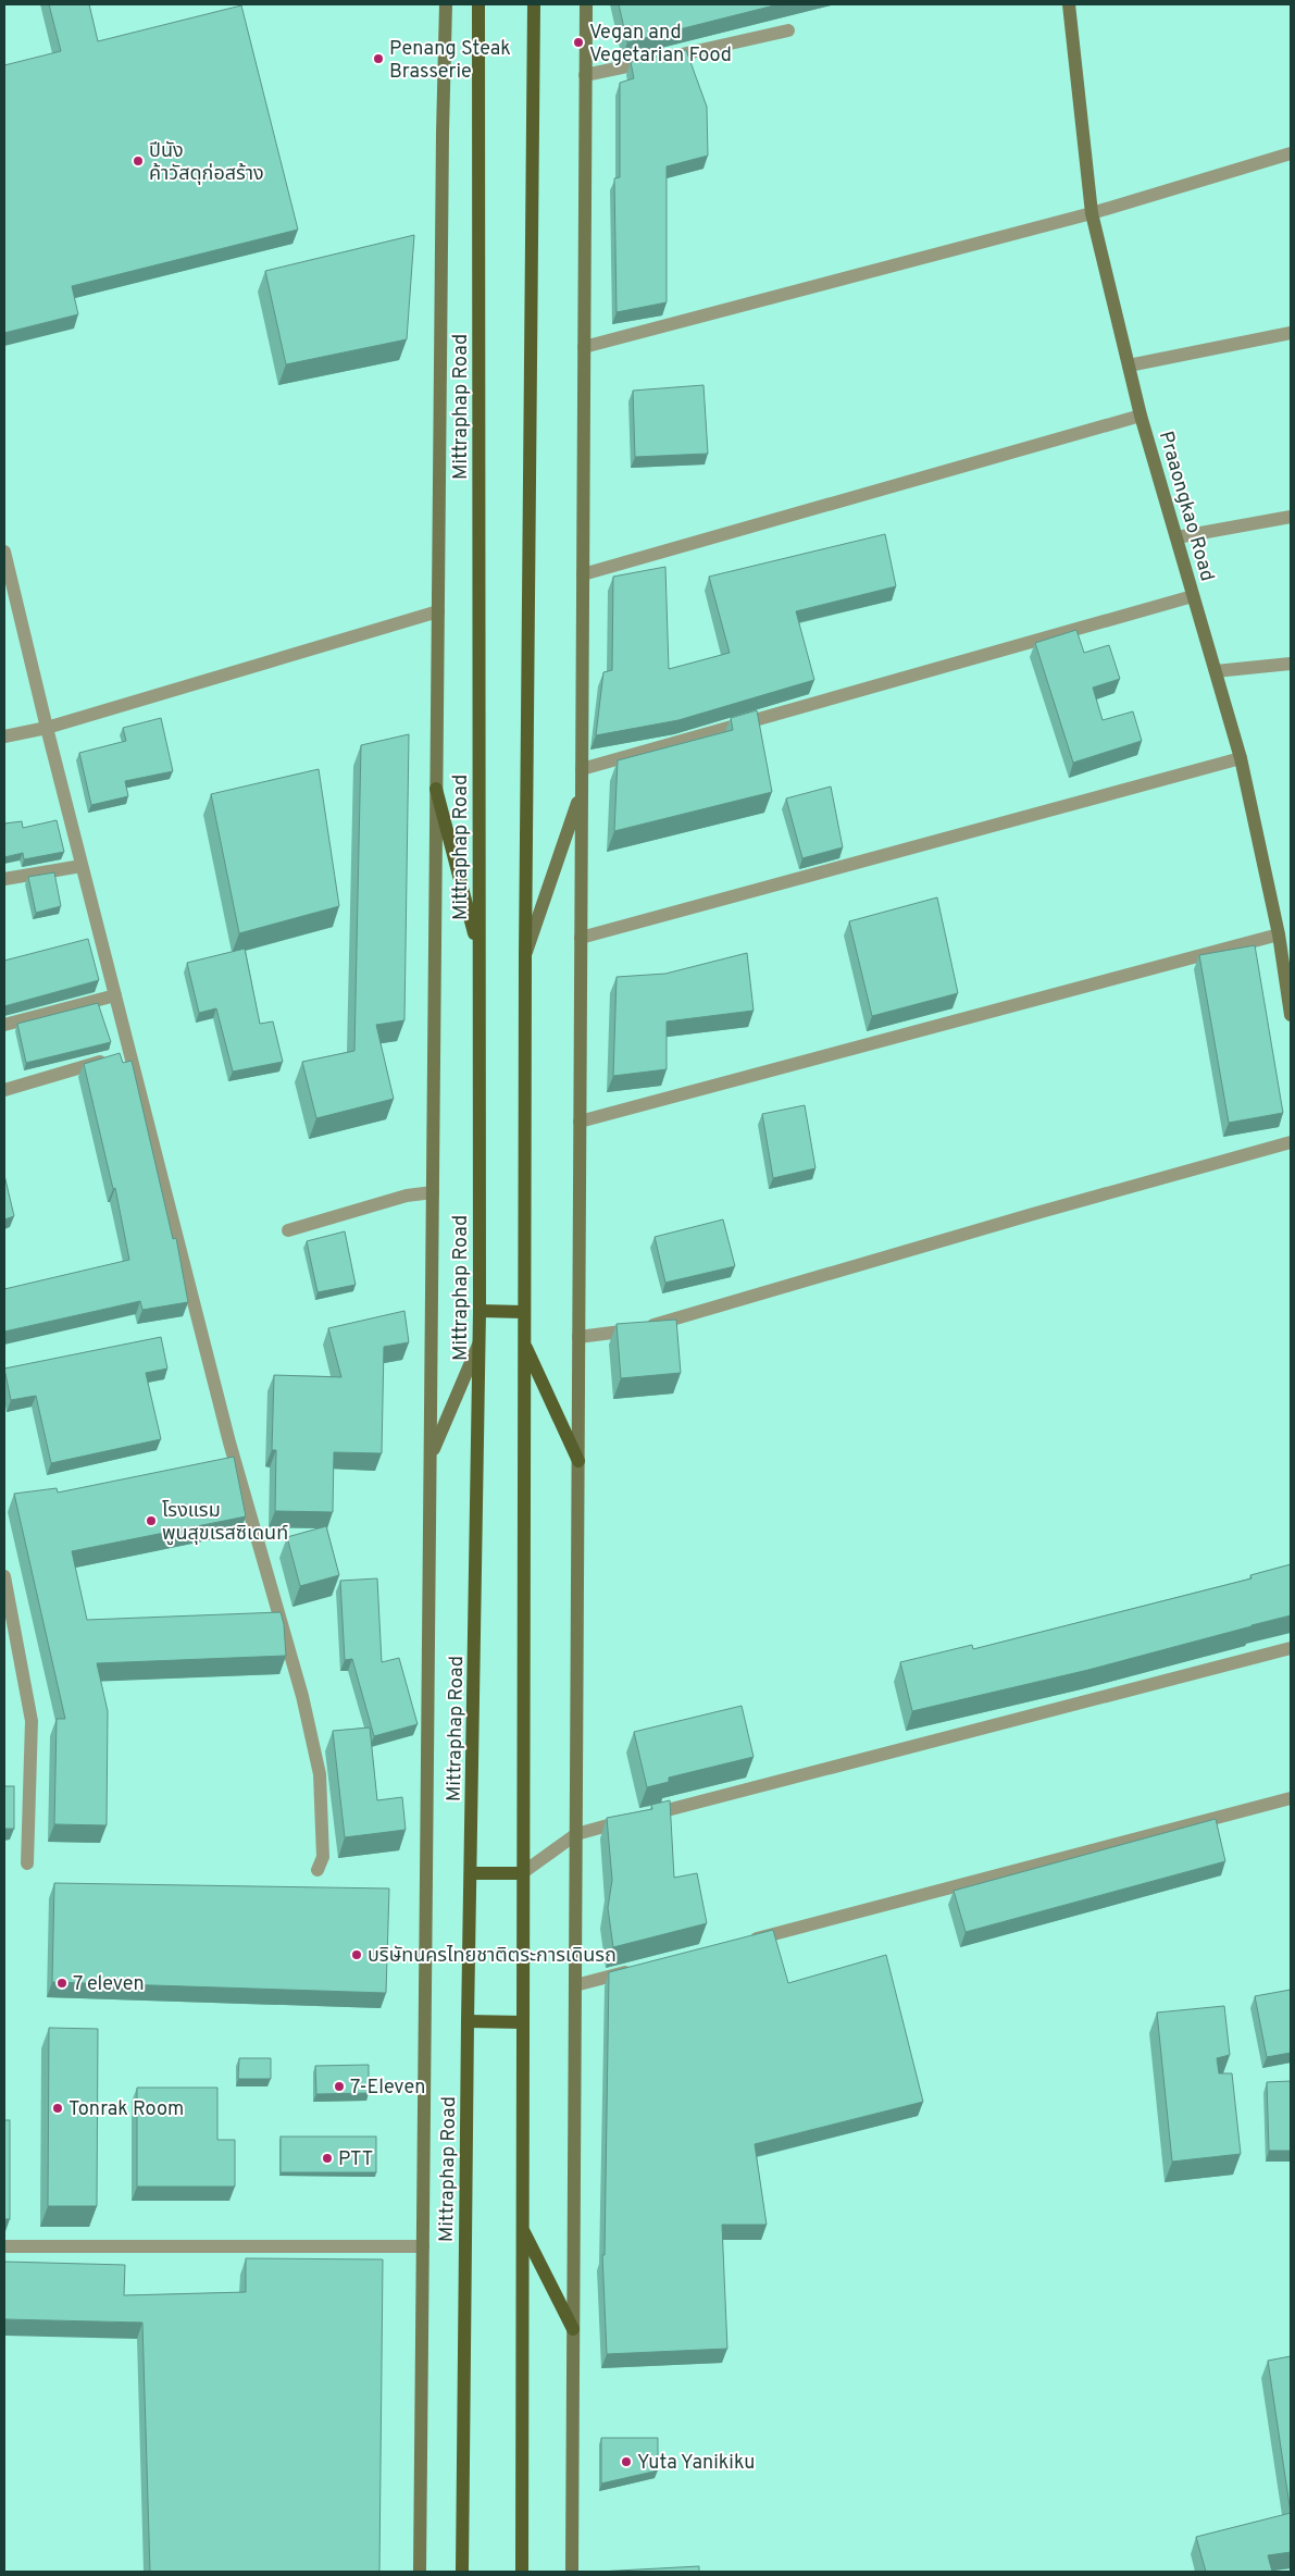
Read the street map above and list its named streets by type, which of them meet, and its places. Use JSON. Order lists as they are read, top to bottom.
{
  "streets": {
    "main road": ["Mittraphap Road", "Praaongkao Road"]
  },
  "places": [
    "Vegan and Vegetarian Food",
    "Penang Steak Brasserie",
    "ปีนัง ค้าวัสดุก่อสร้าง",
    "โรงแรม พูนสุขเรสซิเดนท์",
    "บริษัทนครไทยชาติตระการเดินรถ",
    "7 eleven",
    "7-Eleven",
    "Tonrak Room",
    "PTT",
    "Yuta Yanikiku"
  ]
}
